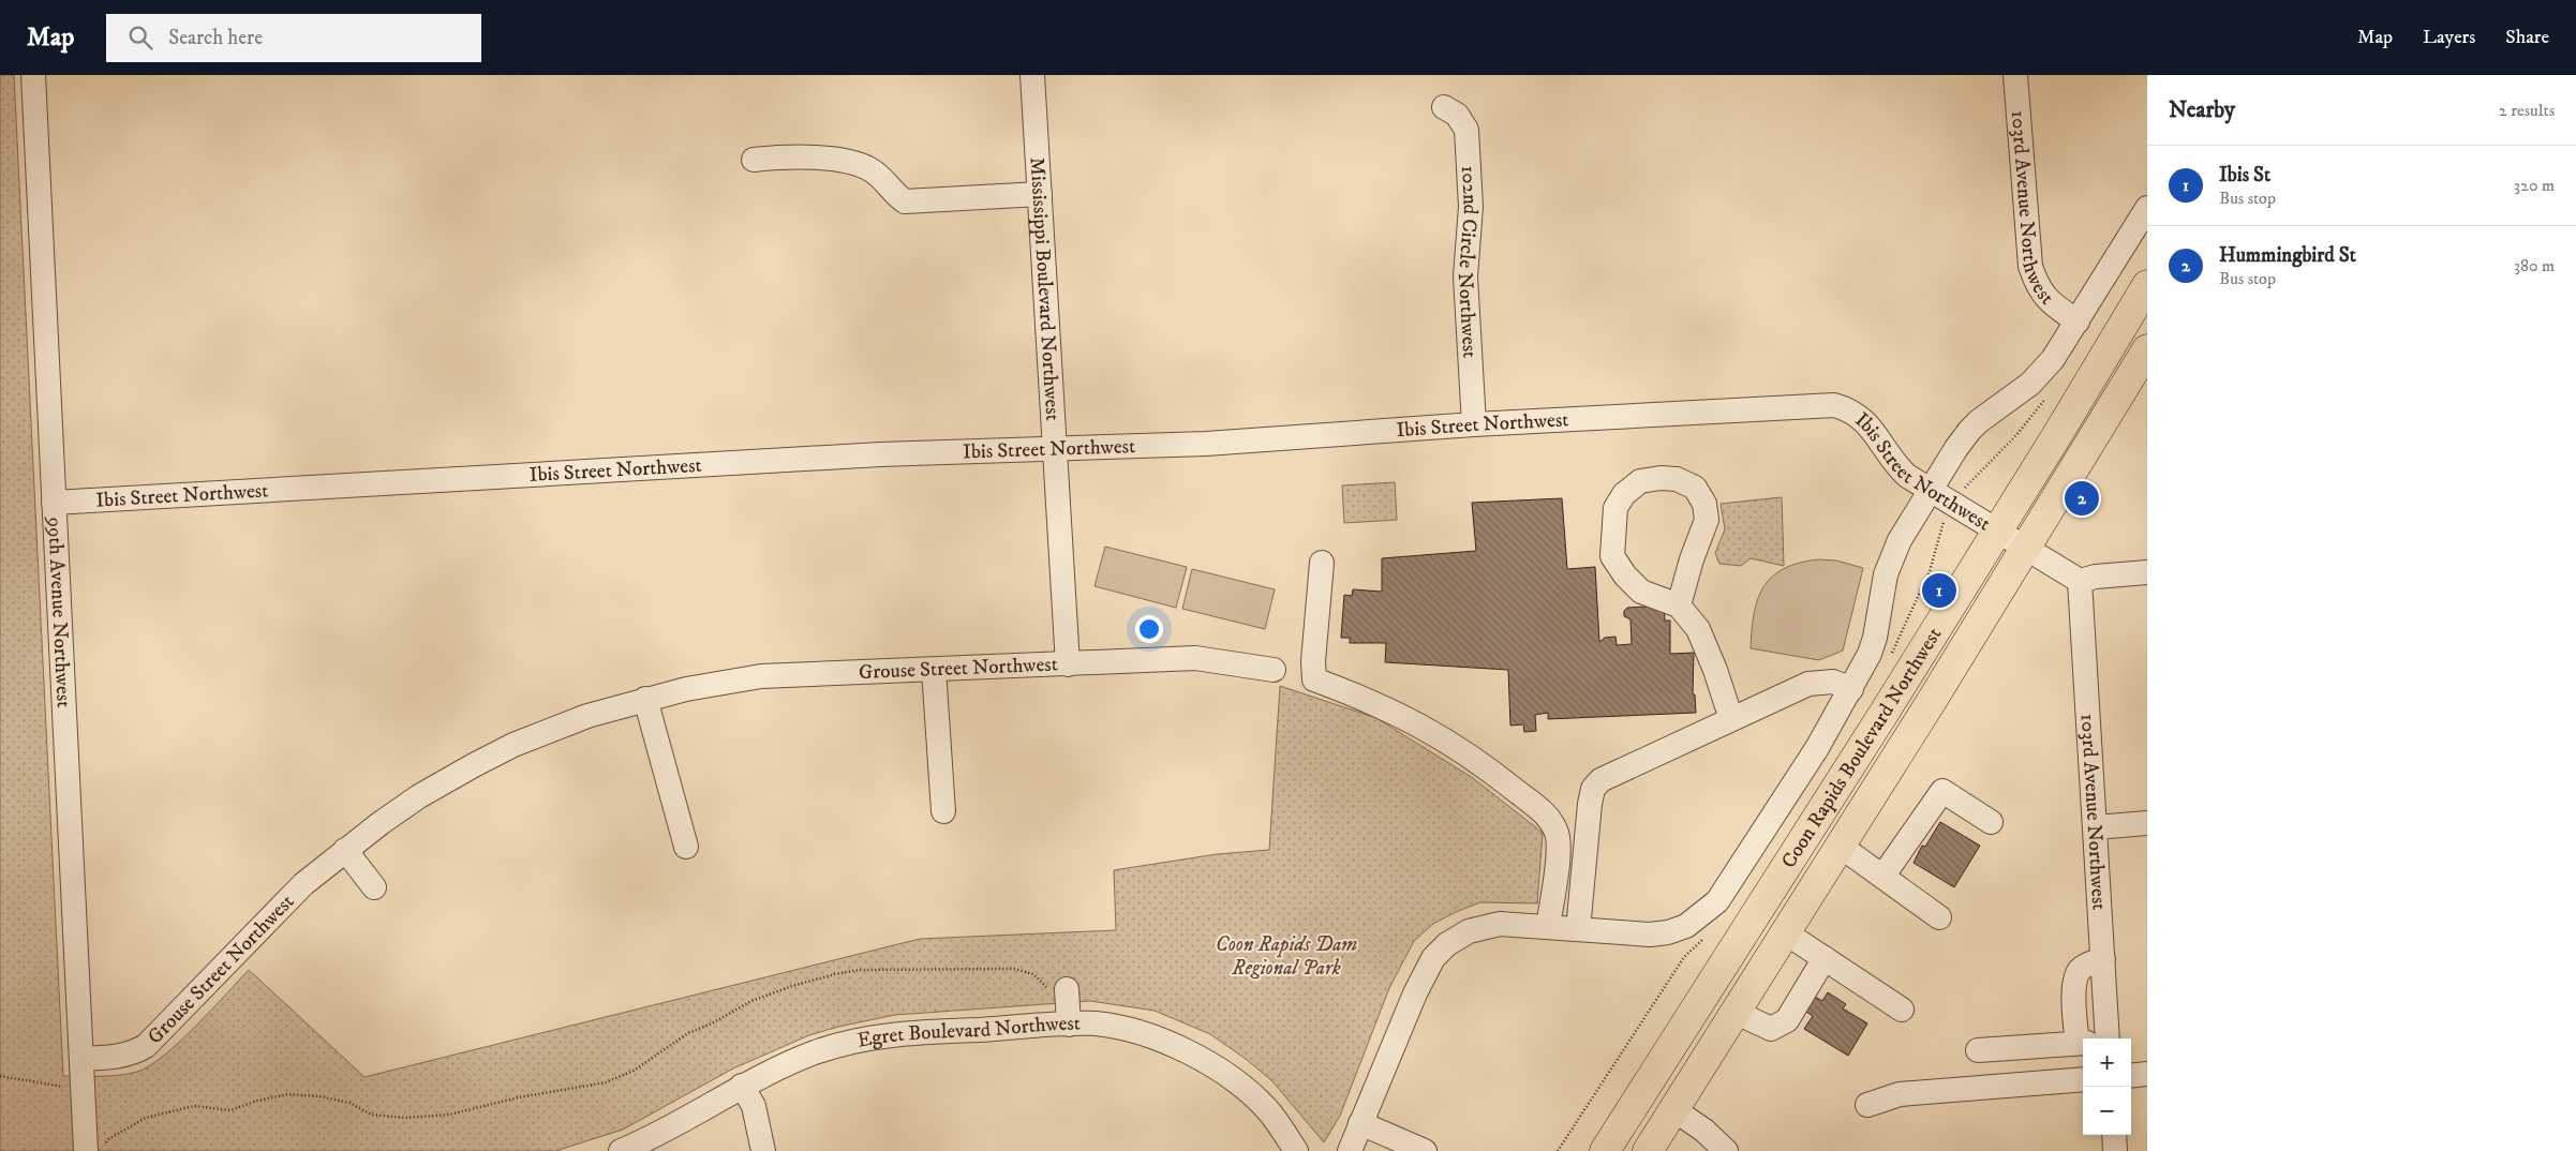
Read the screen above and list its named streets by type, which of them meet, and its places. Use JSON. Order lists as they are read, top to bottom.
{
  "streets": {
    "main road": ["Coon Rapids Boulevard Northwest"],
    "street": [
      "103rd Avenue Northwest",
      "102nd Circle Northwest",
      "Mississippi Boulevard Northwest",
      "Ibis Street Northwest",
      "99th Avenue Northwest",
      "Grouse Street Northwest",
      "Egret Boulevard Northwest"
    ]
  },
  "crossings": [
    ["103rd Avenue Northwest", "Ibis Street Northwest"],
    ["102nd Circle Northwest", "Ibis Street Northwest"],
    ["Mississippi Boulevard Northwest", "Ibis Street Northwest"],
    ["Mississippi Boulevard Northwest", "Grouse Street Northwest"],
    ["Ibis Street Northwest", "99th Avenue Northwest"],
    ["Ibis Street Northwest", "Coon Rapids Boulevard Northwest"],
    ["99th Avenue Northwest", "Grouse Street Northwest"]
  ],
  "parks": ["Coon Rapids Dam Regional Park"],
  "page": {
    "header": "Map",
    "search": "Search here",
    "nav": ["Map", "Layers", "Share"],
    "heading": ["Nearby", "2 results"],
    "list": [
      {
        "mark": "1",
        "name": "Ibis St",
        "note": "Bus stop",
        "value": "320 m"
      },
      {
        "mark": "2",
        "name": "Hummingbird St",
        "note": "Bus stop",
        "value": "380 m"
      }
    ],
    "pins": ["2", "1"],
    "map_buttons": ["+", "−"]
  }
}
